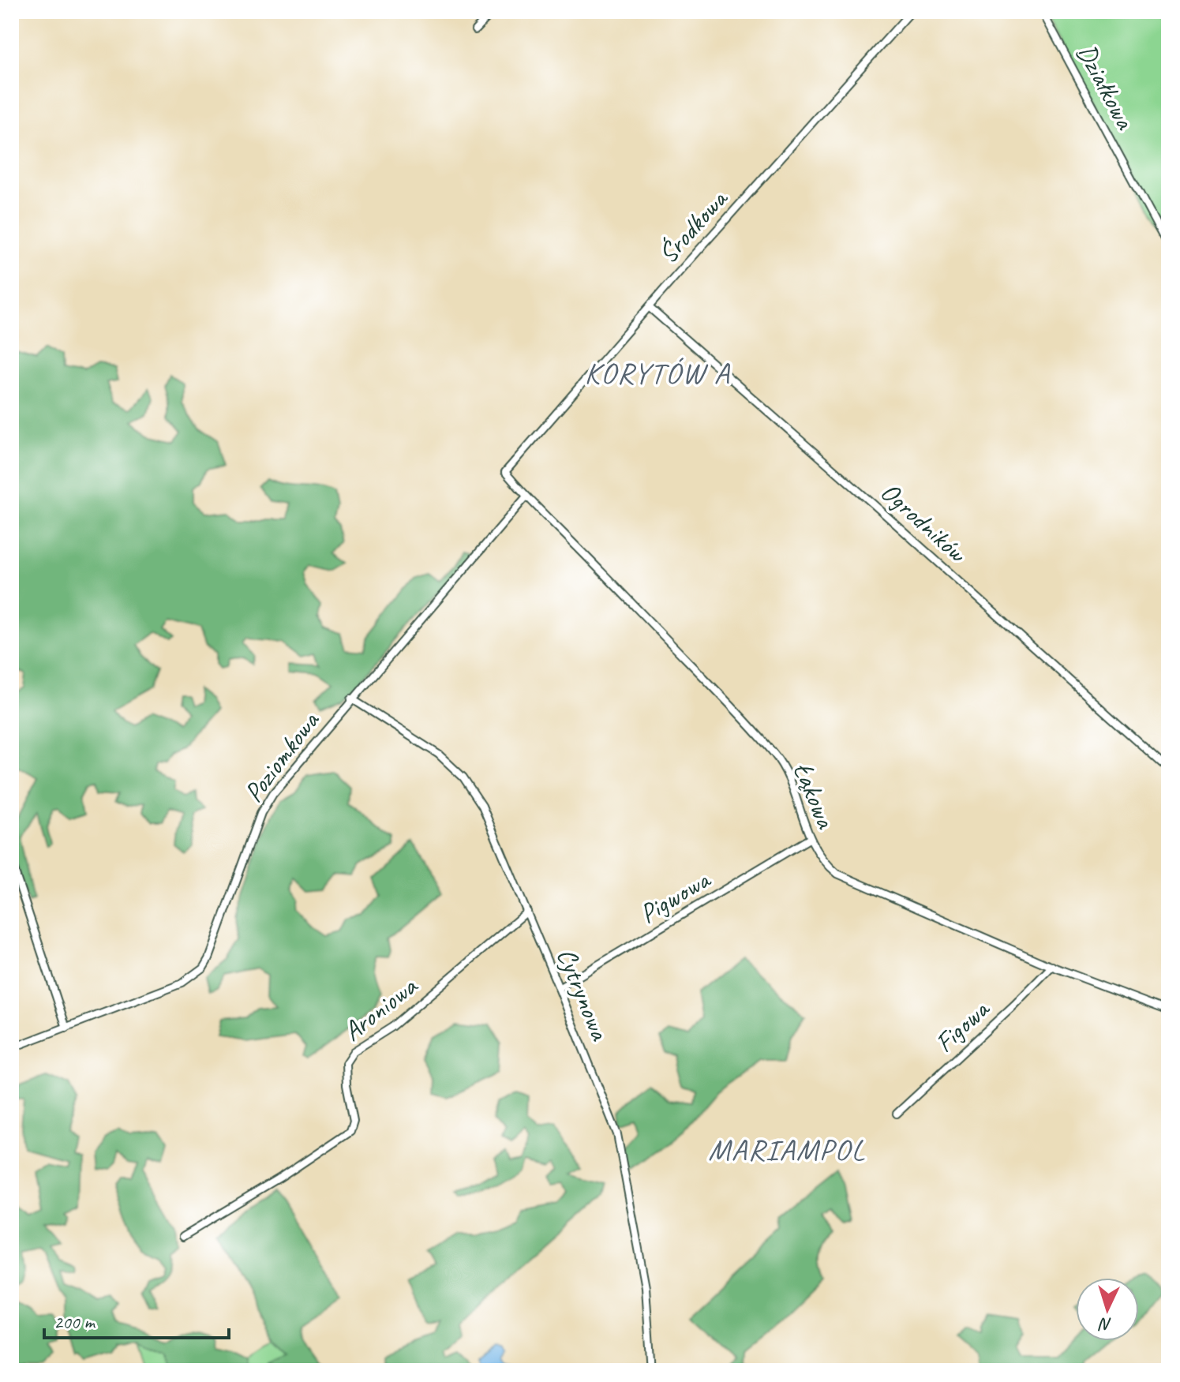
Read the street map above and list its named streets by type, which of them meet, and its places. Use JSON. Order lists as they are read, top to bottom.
{
  "streets": {
    "street": [
      "Działkowa",
      "Środkowa",
      "Ogrodników",
      "Poziomkowa",
      "Łąkowa",
      "Pigwowa",
      "Cytrynowa",
      "Aroniowa",
      "Figowa"
    ]
  },
  "crossings": [
    ["Środkowa", "Ogrodników"],
    ["Środkowa", "Łąkowa"],
    ["Poziomkowa", "Łąkowa"],
    ["Poziomkowa", "Cytrynowa"],
    ["Łąkowa", "Pigwowa"],
    ["Łąkowa", "Figowa"],
    ["Pigwowa", "Cytrynowa"],
    ["Cytrynowa", "Aroniowa"]
  ],
  "districts": ["KORYTÓW A", "MARIAMPOL"],
  "scale_bar": "200 m",
  "north": "bottom"
}
